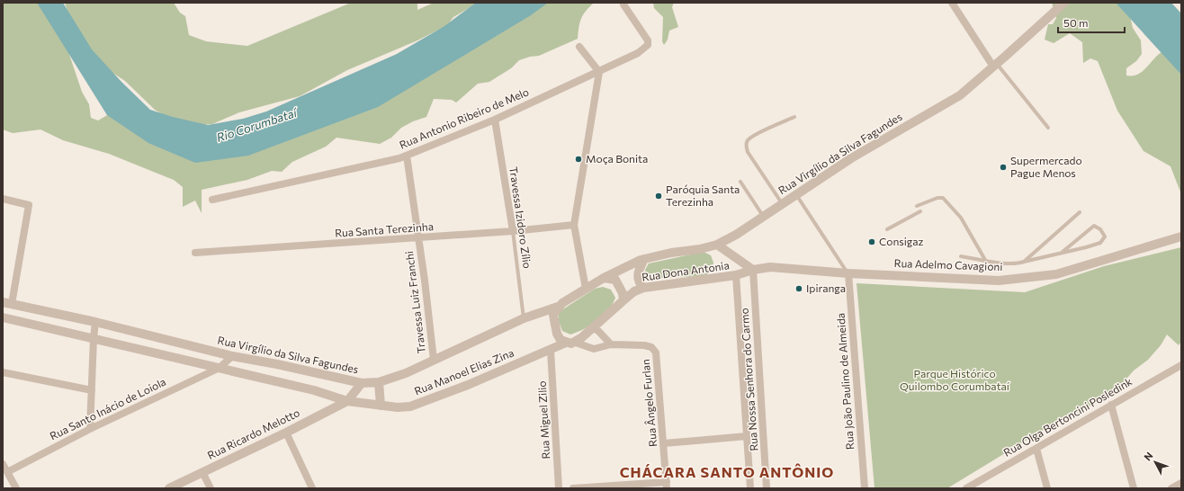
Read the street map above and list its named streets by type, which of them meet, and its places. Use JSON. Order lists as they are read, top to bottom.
{
  "streets": {
    "street": [
      "Rua Antonio Ribeiro de Melo",
      "Rua Virgílio da Silva Fagundes",
      "Travessa Izidoro Zílio",
      "Rua Santa Terezinha",
      "Rua Adelmo Cavagioni",
      "Rua Dona Antonia",
      "Travessa Luiz Franchi",
      "Rua Manoel Elias Zina",
      "Rua Nossa Senhora do Carmo",
      "Rua João Paulino de Almeida",
      "Rua Ângelo Furlan",
      "Rua Santo Inácio de Loiola",
      "Rua Olga Bertoncini Posledink",
      "Rua Miguel Zilio",
      "Rua Ricardo Melotto"
    ]
  },
  "crossings": [
    ["Rua Antonio Ribeiro de Melo", "Travessa Izidoro Zílio"],
    ["Rua Antonio Ribeiro de Melo", "Travessa Luiz Franchi"],
    ["Rua Virgílio da Silva Fagundes", "Travessa Izidoro Zílio"],
    ["Rua Virgílio da Silva Fagundes", "Travessa Luiz Franchi"],
    ["Rua Virgílio da Silva Fagundes", "Rua Santo Inácio de Loiola"],
    ["Travessa Izidoro Zílio", "Rua Santa Terezinha"],
    ["Rua Santa Terezinha", "Travessa Luiz Franchi"],
    ["Rua Adelmo Cavagioni", "Rua Dona Antonia"],
    ["Rua Adelmo Cavagioni", "Rua Nossa Senhora do Carmo"],
    ["Rua Adelmo Cavagioni", "Rua João Paulino de Almeida"],
    ["Rua Dona Antonia", "Rua Manoel Elias Zina"],
    ["Rua Dona Antonia", "Rua Nossa Senhora do Carmo"],
    ["Rua Manoel Elias Zina", "Rua Miguel Zilio"],
    ["Rua Manoel Elias Zina", "Rua Ricardo Melotto"]
  ],
  "districts": ["CHÁCARA SANTO ANTÔNIO"],
  "water": ["Rio Corumbataí"],
  "parks": ["Parque Histórico Quilombo Corumbataí"],
  "places": [
    "Moça Bonita",
    "Supermercado Pague Menos",
    "Paróquia Santa Terezinha",
    "Consigaz",
    "Ipiranga"
  ],
  "scale_bar": "50 m",
  "north": "top left"
}
